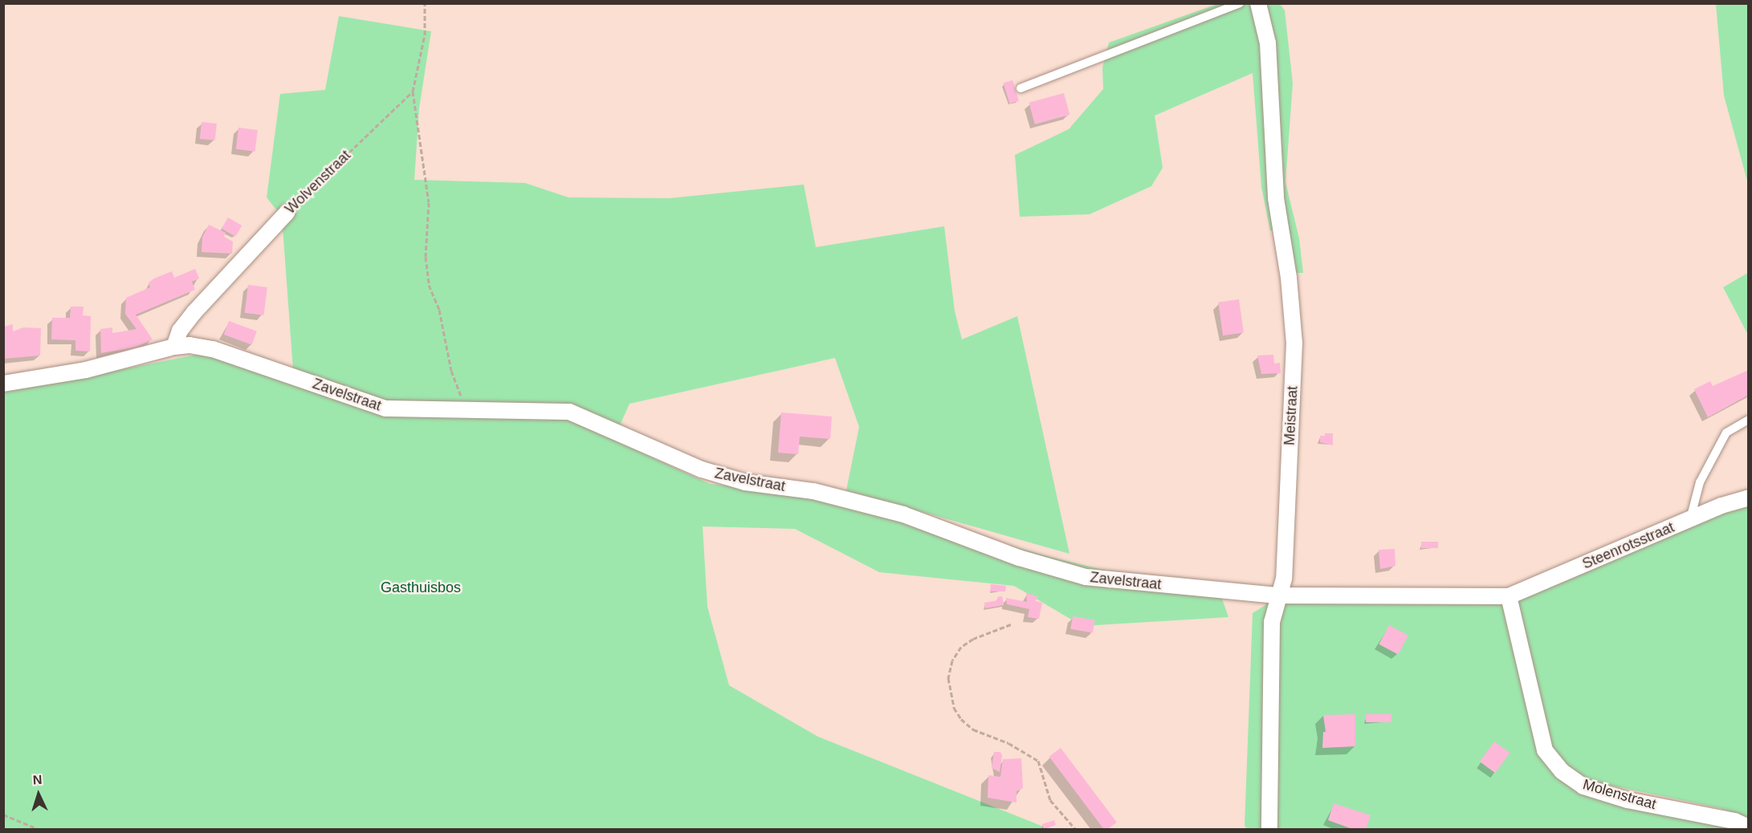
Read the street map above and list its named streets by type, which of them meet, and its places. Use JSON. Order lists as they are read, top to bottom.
{
  "streets": {
    "street": [
      "Wolvenstraat",
      "Zavelstraat",
      "Meistraat",
      "Steenrotsstraat",
      "Molenstraat"
    ]
  },
  "crossings": [
    ["Wolvenstraat", "Zavelstraat"],
    ["Zavelstraat", "Meistraat"],
    ["Zavelstraat", "Steenrotsstraat"],
    ["Zavelstraat", "Molenstraat"],
    ["Steenrotsstraat", "Molenstraat"]
  ],
  "parks": ["Gasthuisbos"],
  "north": "top"
}
